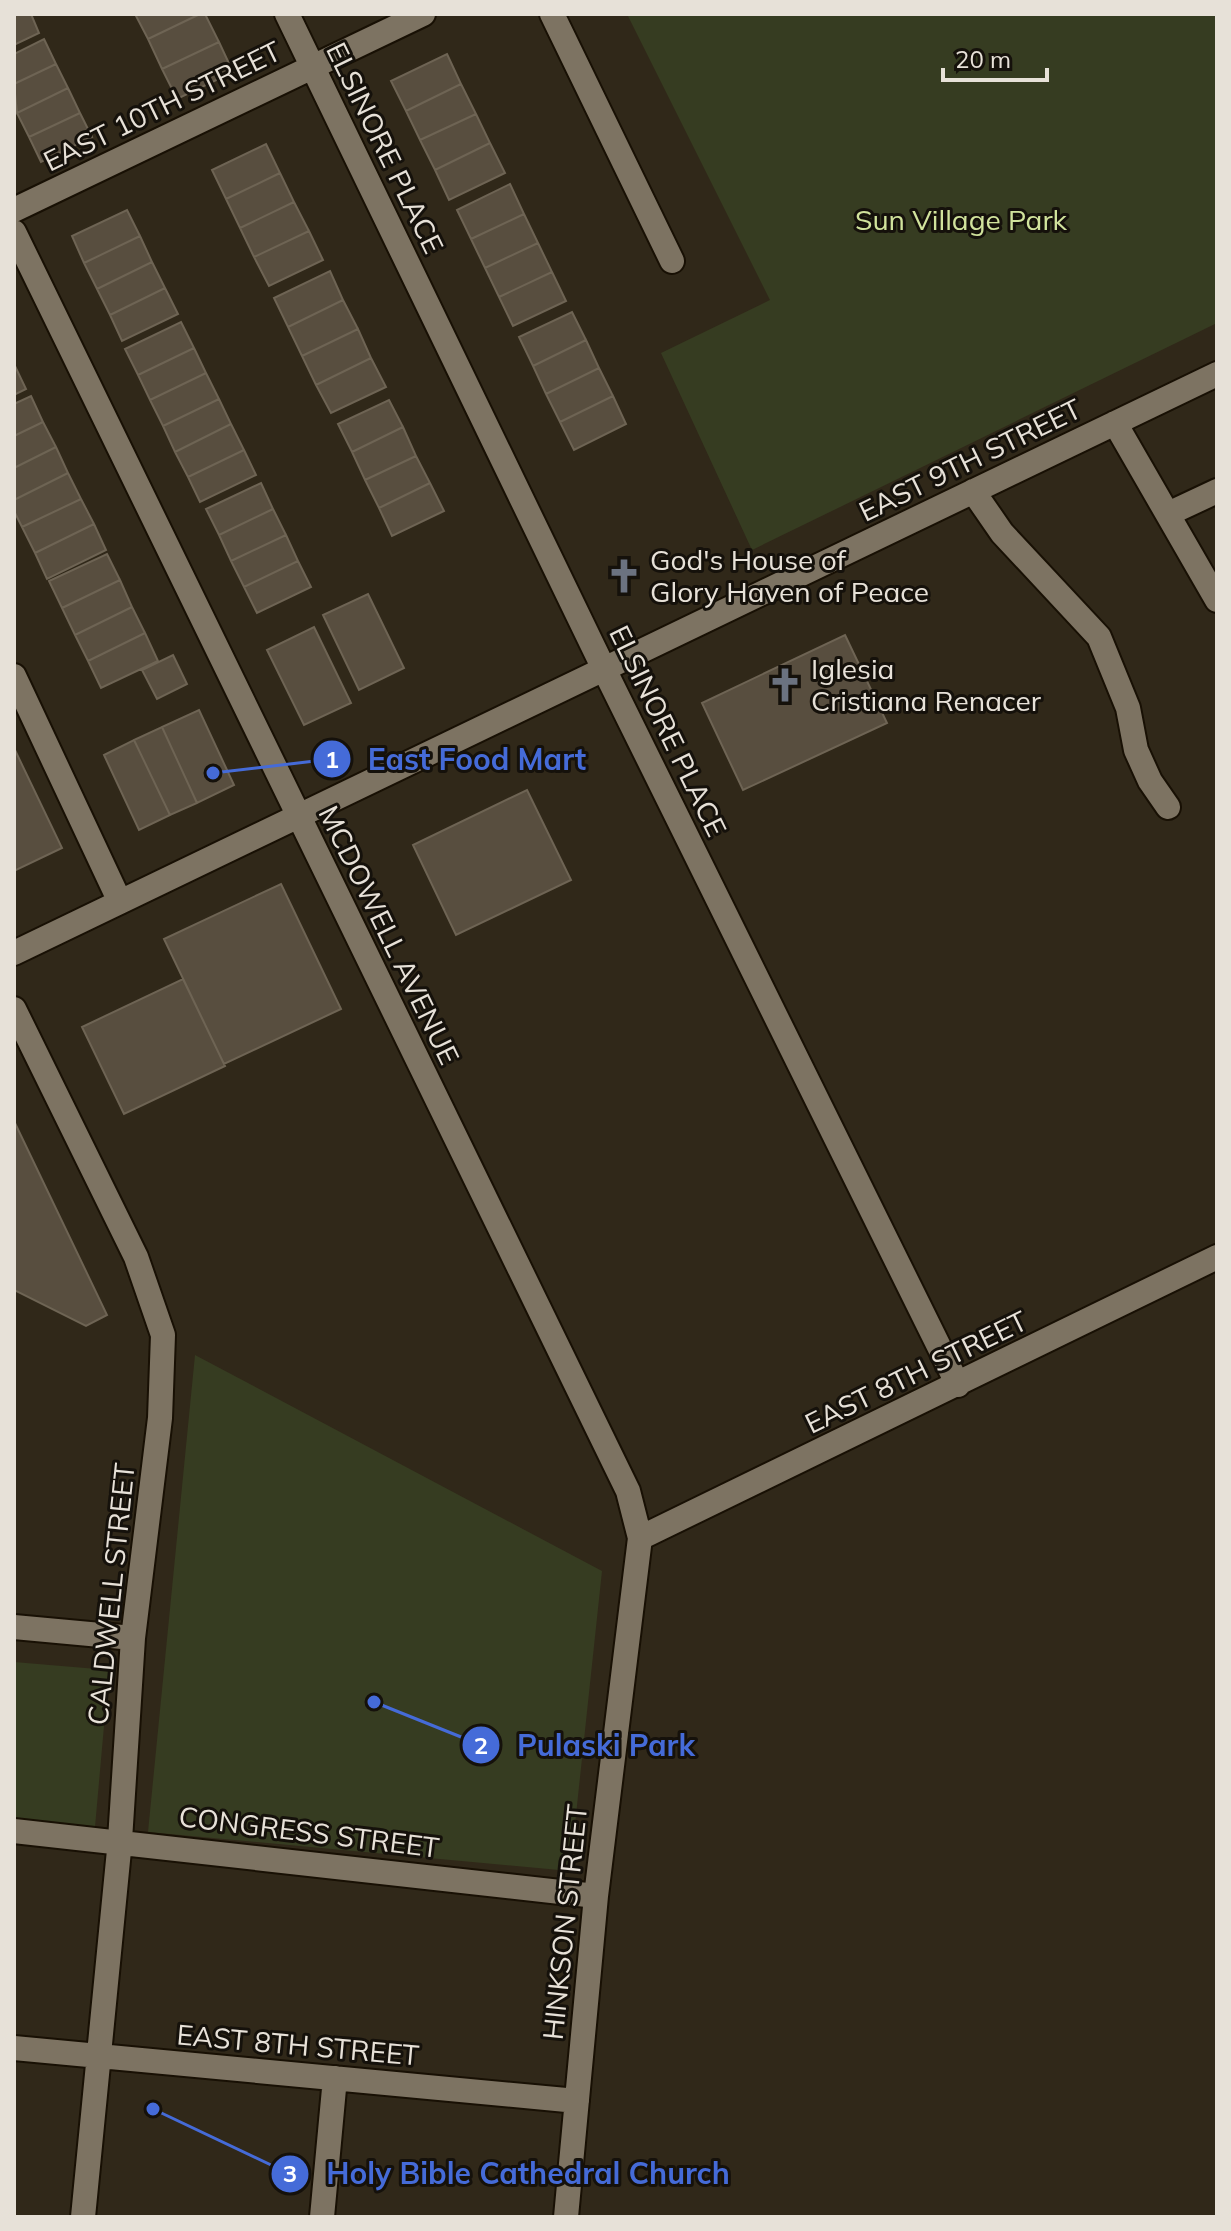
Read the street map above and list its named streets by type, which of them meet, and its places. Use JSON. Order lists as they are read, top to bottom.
{
  "streets": {
    "street": [
      "EAST 10TH STREET",
      "ELSINORE PLACE",
      "EAST 9TH STREET",
      "MCDOWELL AVENUE",
      "EAST 8TH STREET",
      "CALDWELL STREET",
      "CONGRESS STREET",
      "HINKSON STREET"
    ]
  },
  "crossings": [
    ["EAST 10TH STREET", "ELSINORE PLACE"],
    ["ELSINORE PLACE", "EAST 9TH STREET"],
    ["ELSINORE PLACE", "EAST 8TH STREET"],
    ["EAST 9TH STREET", "MCDOWELL AVENUE"],
    ["MCDOWELL AVENUE", "EAST 8TH STREET"],
    ["MCDOWELL AVENUE", "HINKSON STREET"],
    ["EAST 8TH STREET", "CALDWELL STREET"],
    ["EAST 8TH STREET", "HINKSON STREET"],
    ["CALDWELL STREET", "CONGRESS STREET"],
    ["CONGRESS STREET", "HINKSON STREET"]
  ],
  "parks": ["Sun Village Park"],
  "places": {
    "church": ["God's House of Glory Haven of Peace", "Iglesia Cristiana Renacer"],
    "other": ["East Food Mart", "Pulaski Park", "Holy Bible Cathedral Church"]
  },
  "scale_bar": "20 m"
}
